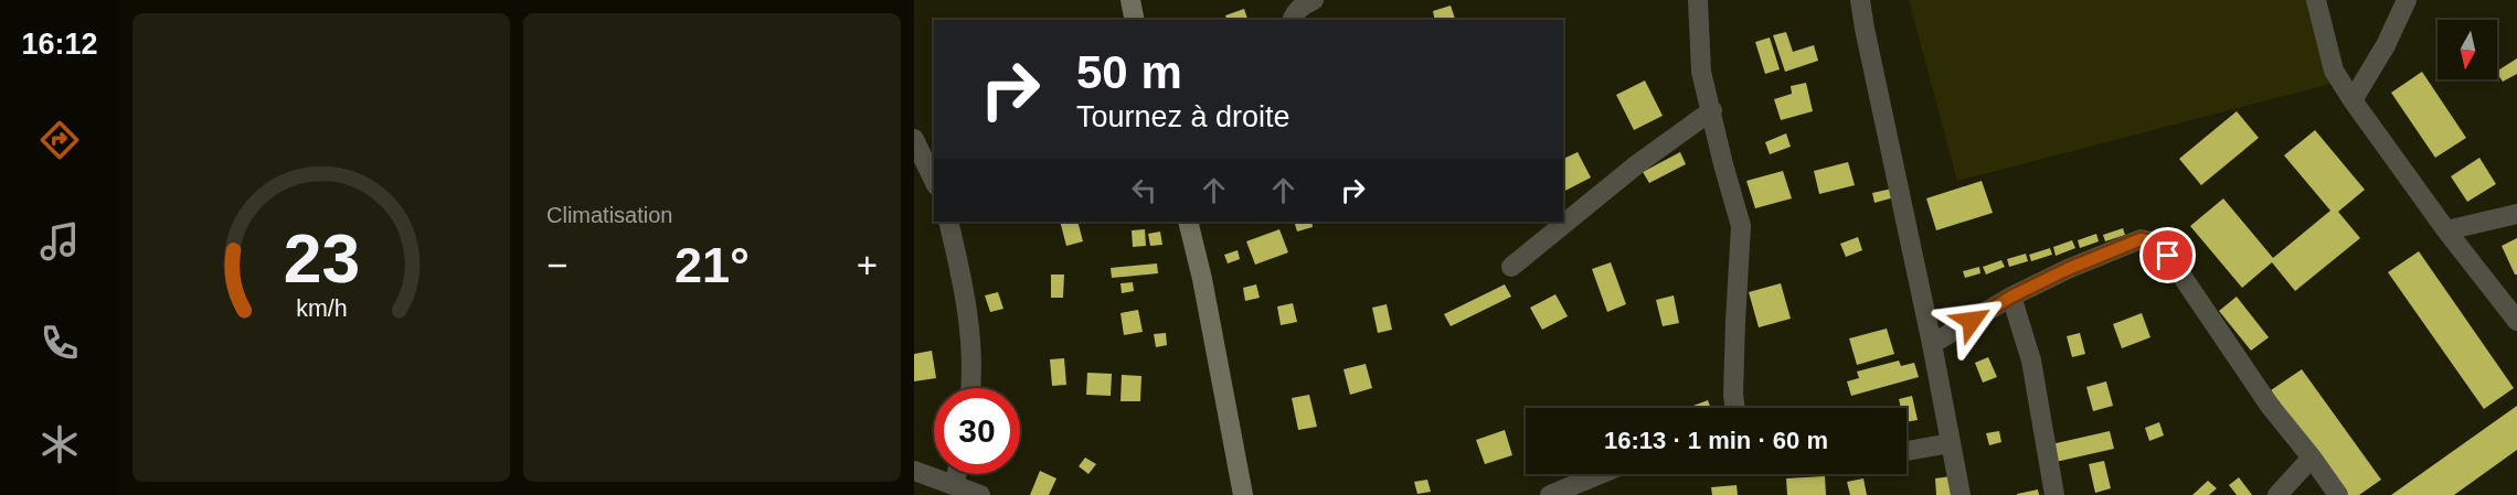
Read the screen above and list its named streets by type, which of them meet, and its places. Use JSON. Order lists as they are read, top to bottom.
{
  "north": "bottom",
  "page": {
    "tabs": "16:12",
    "tile": "Climatisation",
    "turn": ["50 m", "Tournez à droite"],
    "heat": ["−", "21°", "+"],
    "limit": "30",
    "trip": "16:13 · 1 min · 60 m",
    "gauge": ["23", "km/h"]
  }
}
